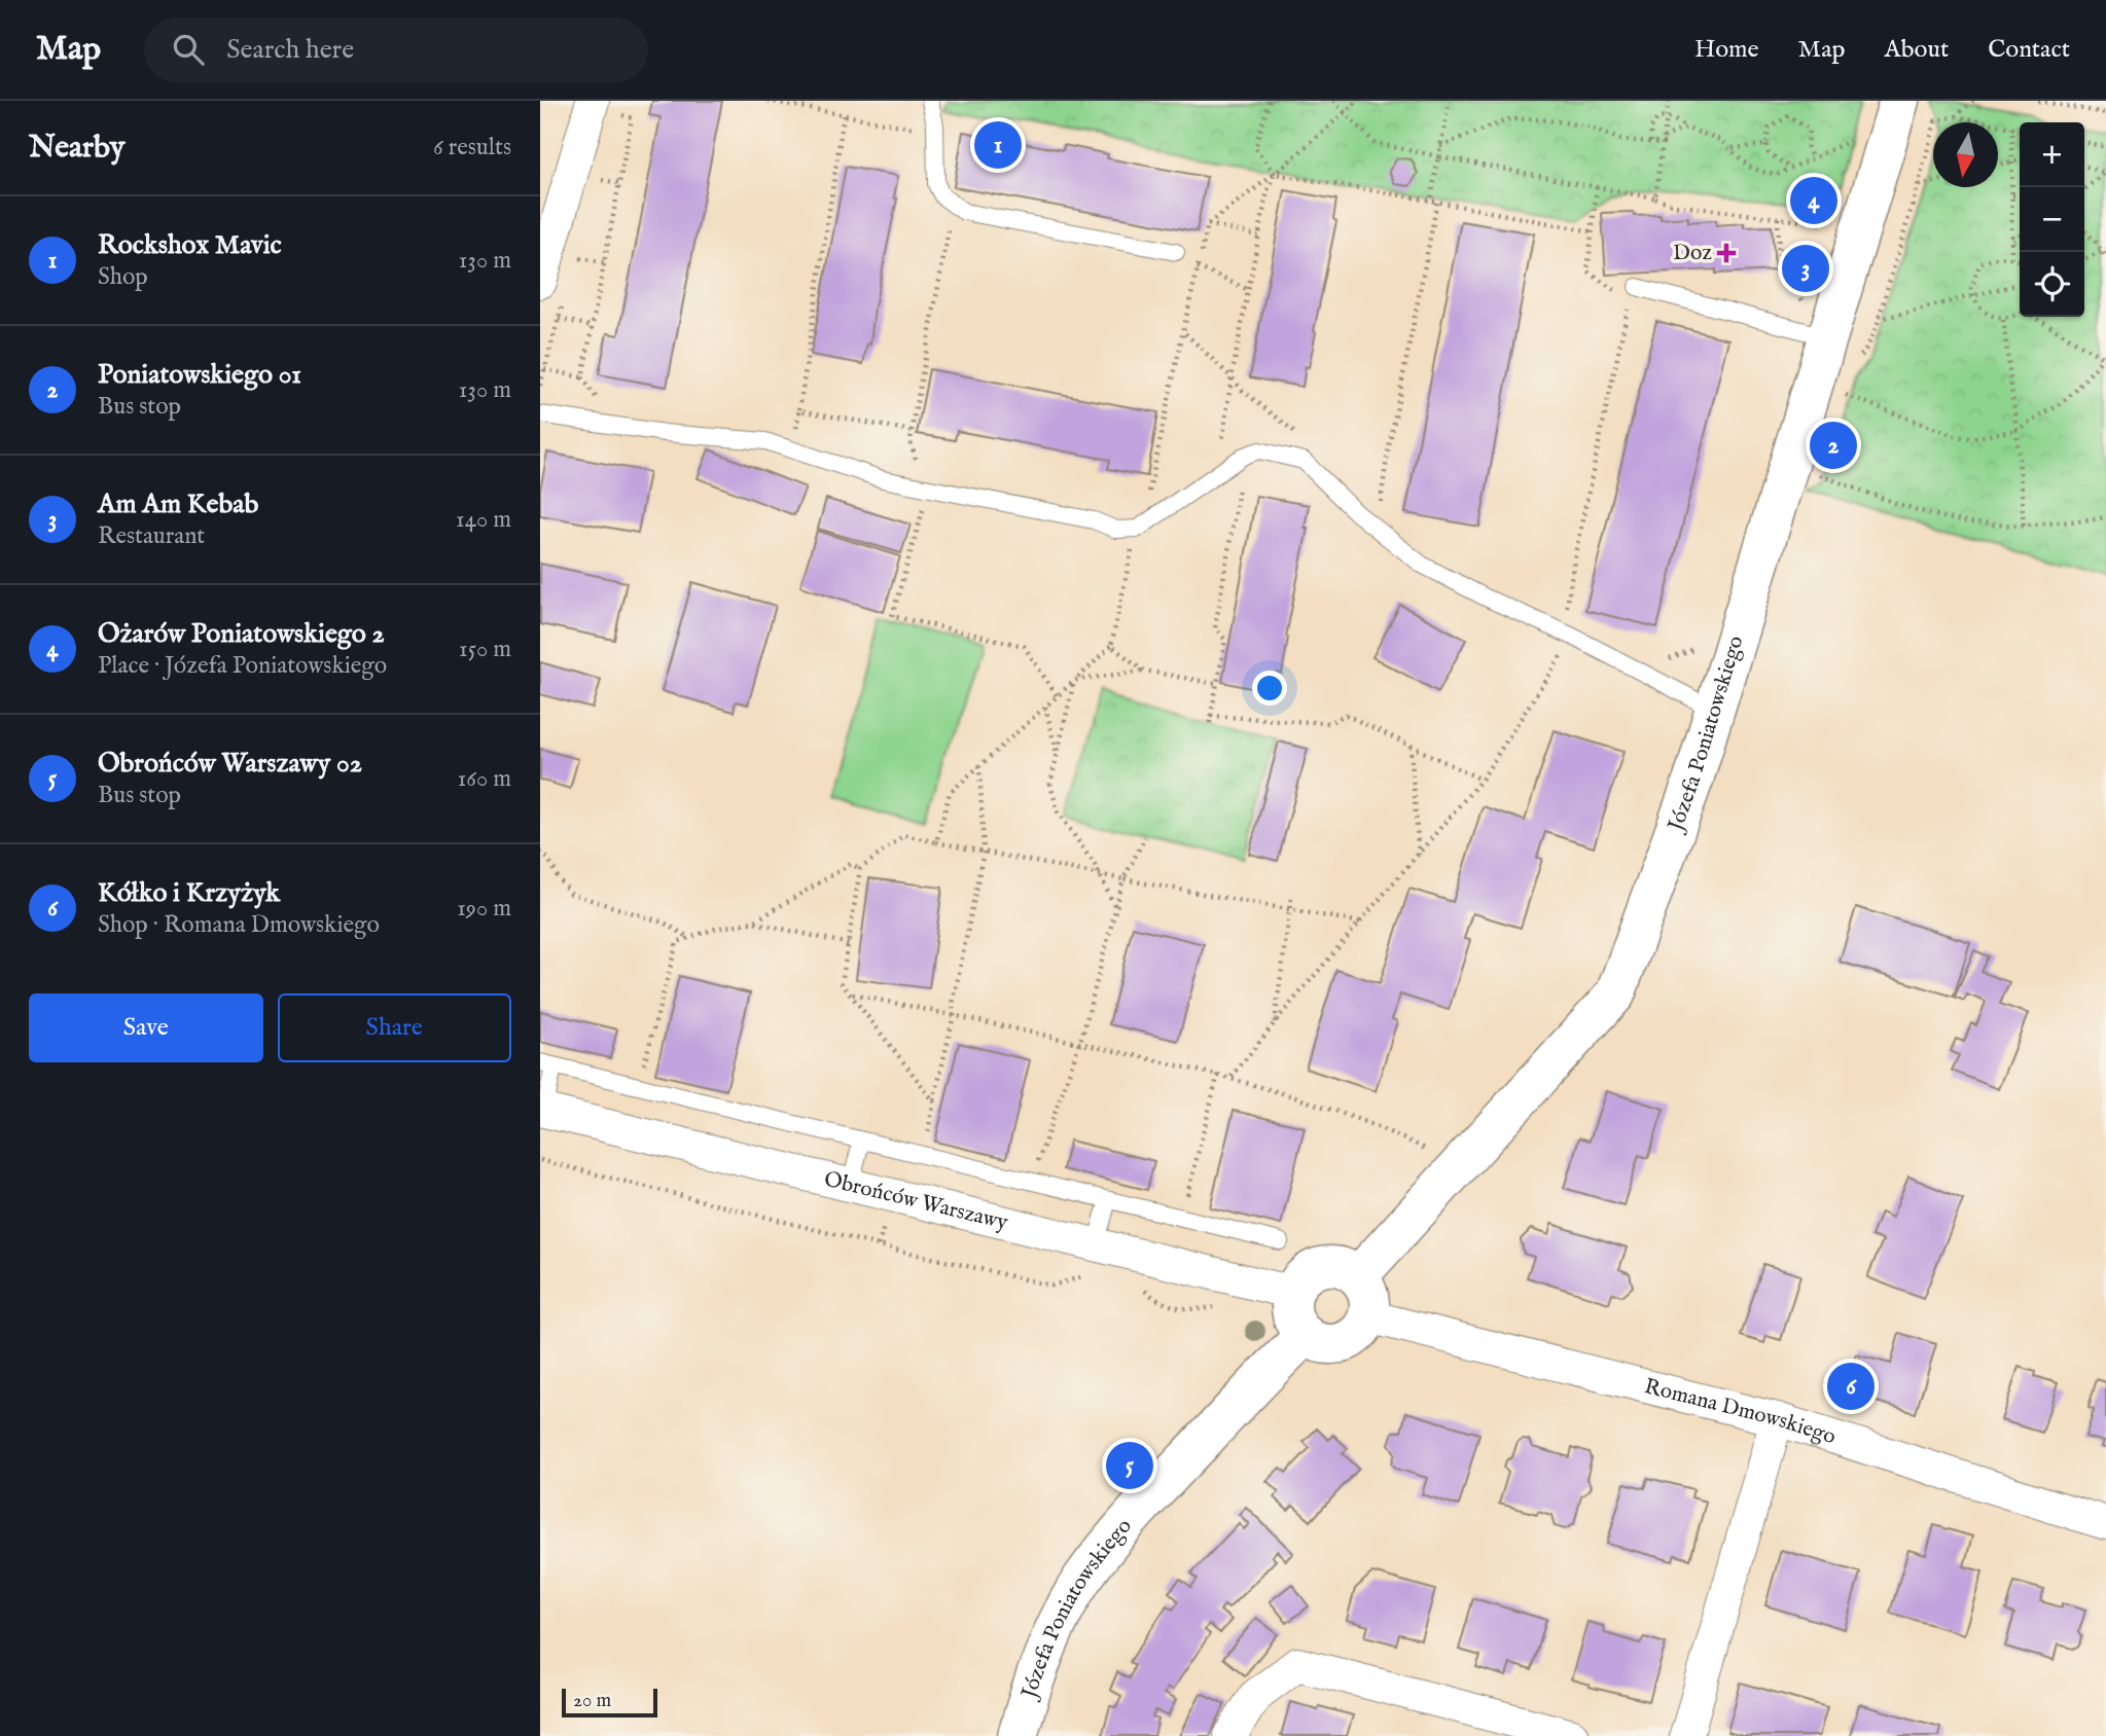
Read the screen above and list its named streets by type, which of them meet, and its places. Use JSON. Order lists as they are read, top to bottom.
{
  "streets": {
    "street": ["Józefa Poniatowskiego", "Obrońców Warszawy", "Romana Dmowskiego"]
  },
  "crossings": [
    ["Józefa Poniatowskiego", "Obrońców Warszawy"],
    ["Józefa Poniatowskiego", "Romana Dmowskiego"],
    ["Obrońców Warszawy", "Romana Dmowskiego"]
  ],
  "places": {
    "health": ["Doz"]
  },
  "scale_bar": "20 m",
  "north": "bottom",
  "page": {
    "header": "Map",
    "search": "Search here",
    "nav": [
      "Home",
      "Map",
      "About",
      "Contact"
    ],
    "heading": ["Nearby", "6 results"],
    "pins": [
      "1",
      "4",
      "3",
      "2",
      "6",
      "5"
    ],
    "map_buttons": ["+", "−"],
    "list": [
      {
        "mark": "1",
        "name": "Rockshox Mavic",
        "note": "Shop",
        "value": "130 m"
      },
      {
        "mark": "2",
        "name": "Poniatowskiego 01",
        "note": "Bus stop",
        "value": "130 m"
      },
      {
        "mark": "3",
        "name": "Am Am Kebab",
        "note": "Restaurant",
        "value": "140 m"
      },
      {
        "mark": "4",
        "name": "Ożarów Poniatowskiego 2",
        "note": "Place · Józefa Poniatowskiego",
        "value": "150 m"
      },
      {
        "mark": "5",
        "name": "Obrońców Warszawy 02",
        "note": "Bus stop",
        "value": "160 m"
      },
      {
        "mark": "6",
        "name": "Kółko i Krzyżyk",
        "note": "Shop · Romana Dmowskiego",
        "value": "190 m"
      }
    ],
    "buttons": ["Save", "Share"],
    "scale": "20 m"
  }
}
